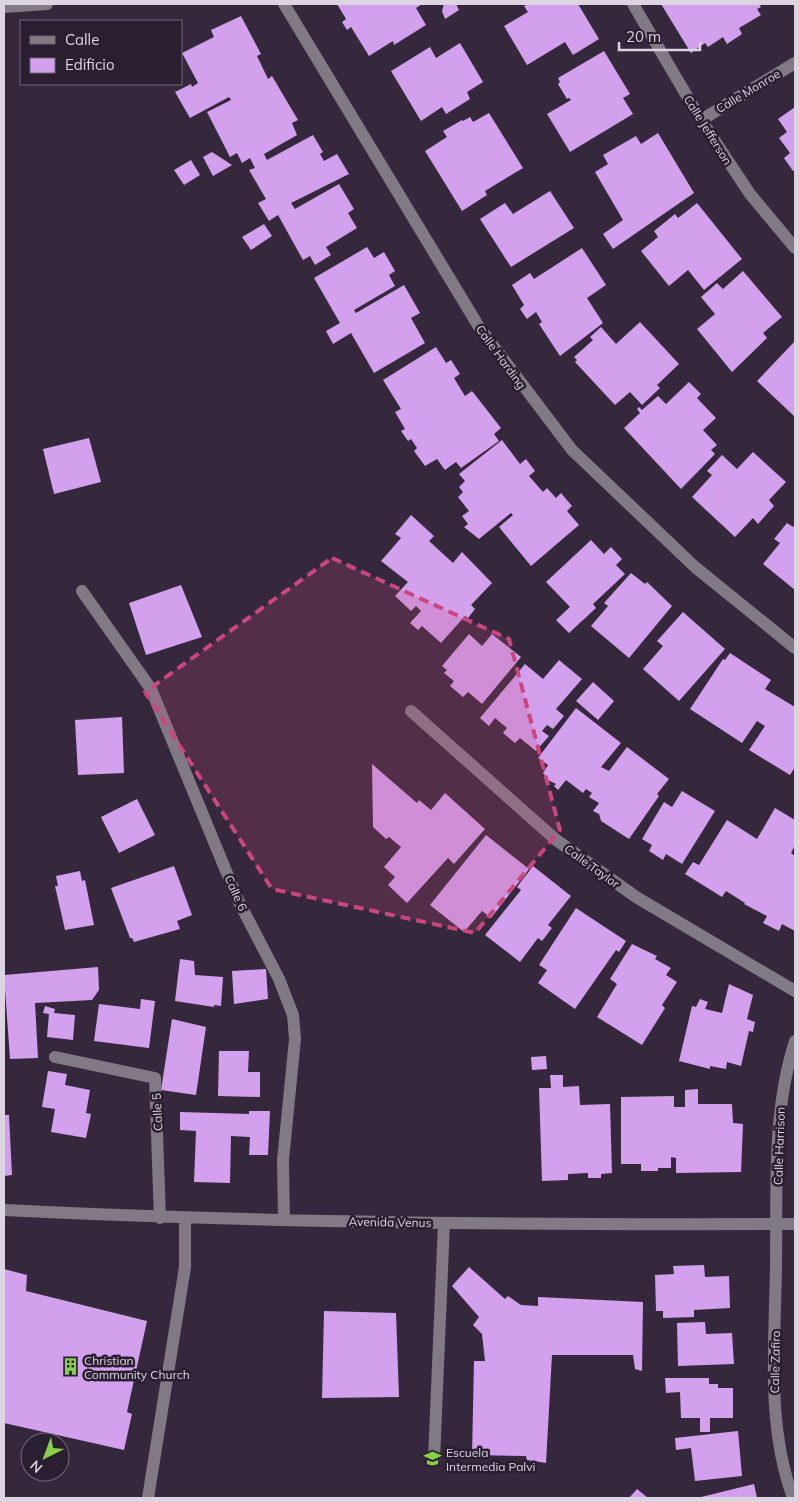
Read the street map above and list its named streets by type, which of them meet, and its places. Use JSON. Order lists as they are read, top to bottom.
{
  "streets": {
    "street": [
      "Calle Monroe",
      "Calle Jefferson",
      "Calle Harding",
      "Calle Taylor",
      "Calle 6",
      "Calle 5",
      "Calle Harrison",
      "Avenida Venus",
      "Calle Zafiro"
    ]
  },
  "crossings": [
    ["Calle Monroe", "Calle Jefferson"],
    ["Calle 6", "Avenida Venus"],
    ["Calle 5", "Avenida Venus"],
    ["Calle Harrison", "Avenida Venus"],
    ["Calle Harrison", "Calle Zafiro"],
    ["Avenida Venus", "Calle Zafiro"]
  ],
  "places": {
    "building": ["Christian Community Church"],
    "school or university": ["Escuela Intermedia Palvi"]
  },
  "legend": ["Calle", "Edificio"],
  "scale_bar": "20 m",
  "north": "bottom left"
}
